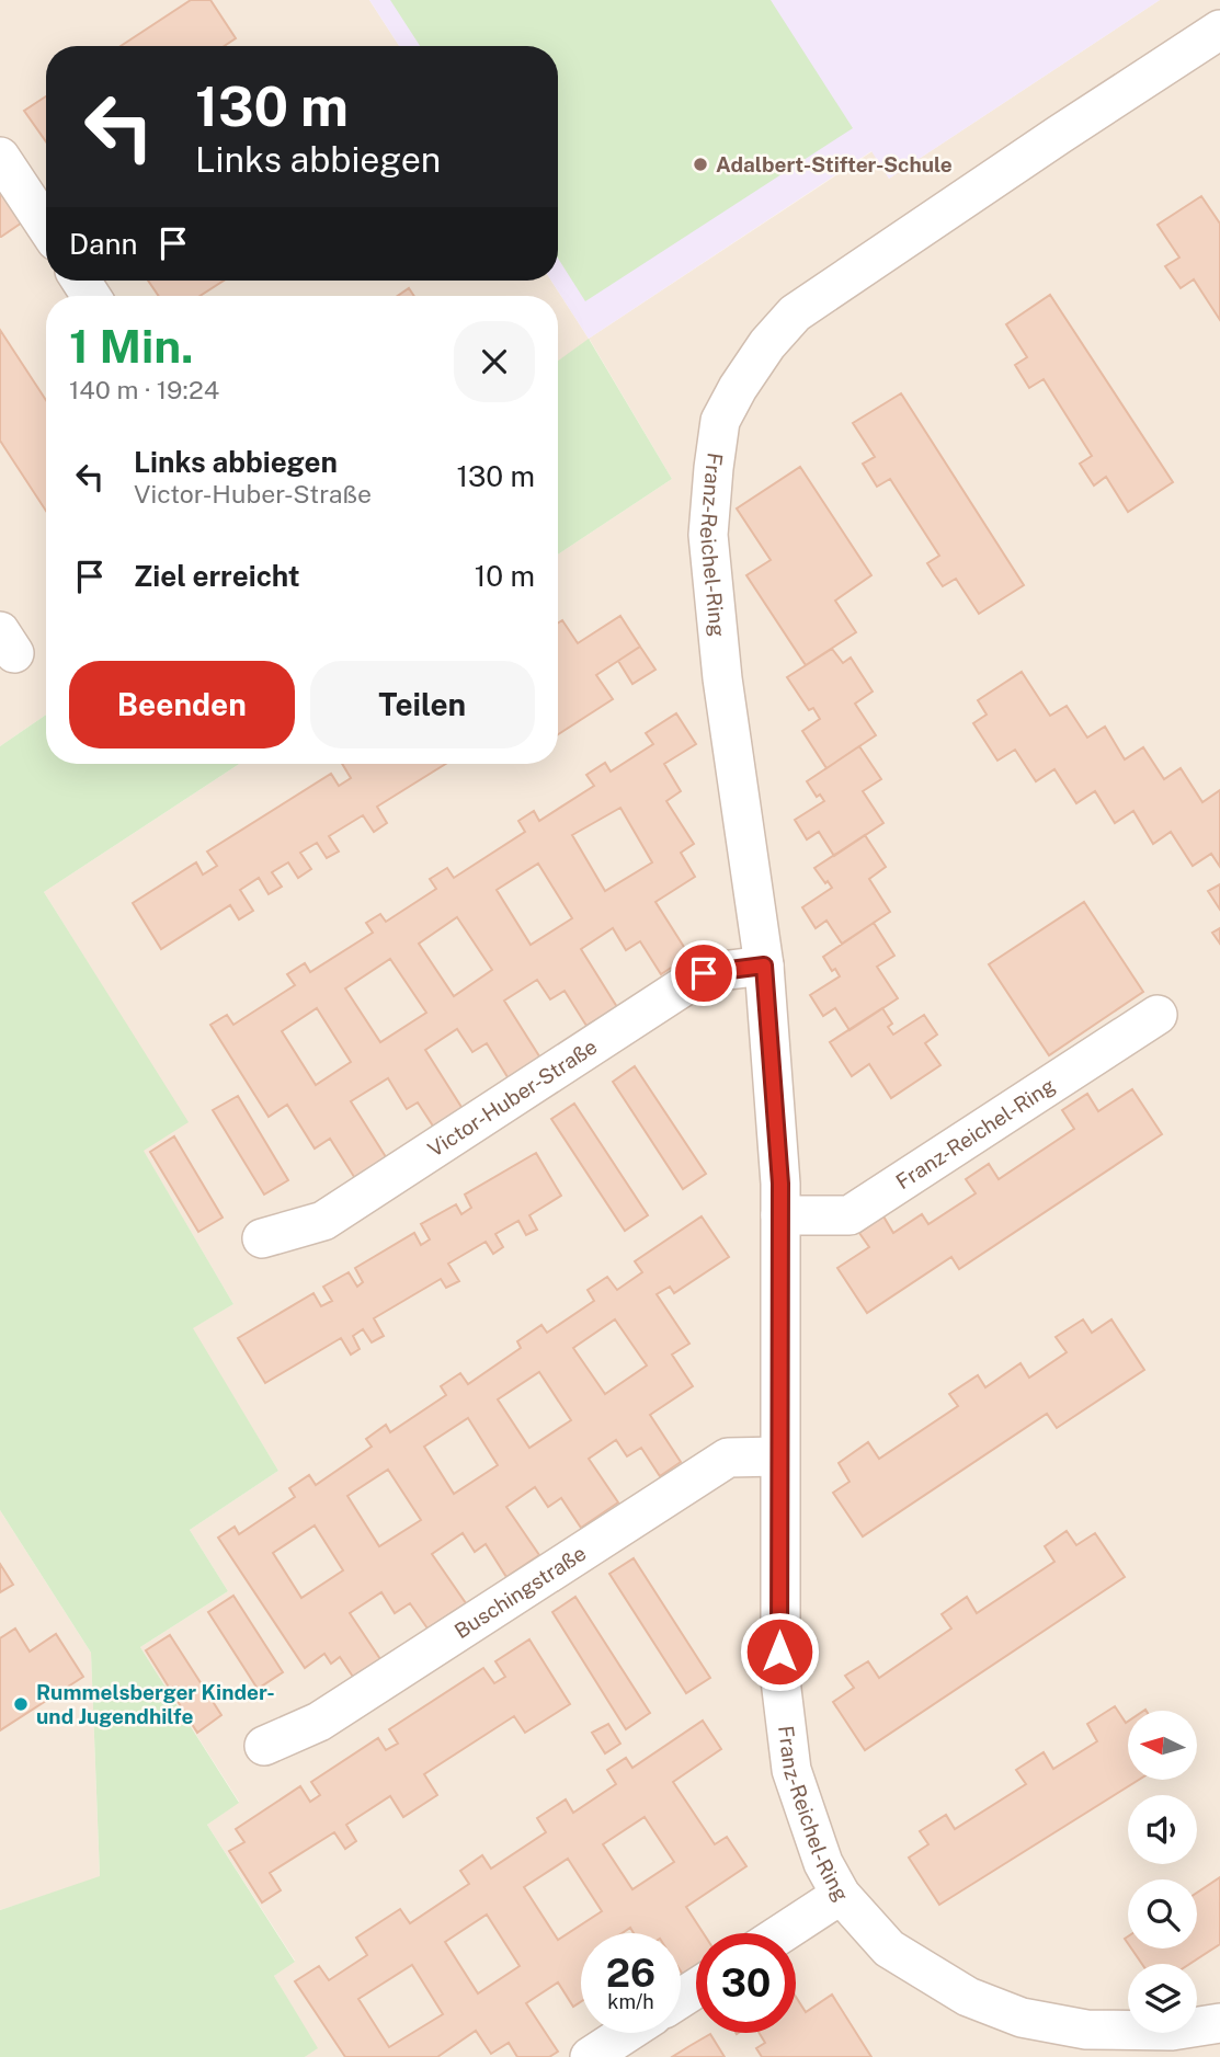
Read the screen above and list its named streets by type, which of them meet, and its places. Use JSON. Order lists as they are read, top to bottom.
{
  "streets": {
    "street": ["Franz-Reichel-Ring", "Victor-Huber-Straße", "Buschingstraße"]
  },
  "crossings": [
    ["Franz-Reichel-Ring", "Victor-Huber-Straße"],
    ["Franz-Reichel-Ring", "Buschingstraße"]
  ],
  "places": ["Adalbert-Stifter-Schule", "Rummelsberger Kinder- und Jugendhilfe"],
  "north": "left",
  "page": {
    "turn": ["130 m", "Links abbiegen"],
    "then": "Dann",
    "heading": ["1 Min.", "140 m · 19:24"],
    "list": [
      {
        "name": "Links abbiegen",
        "note": "Victor-Huber-Straße",
        "value": "130 m"
      },
      {
        "name": "Ziel erreicht",
        "value": "10 m"
      }
    ],
    "buttons": ["Beenden", "Teilen"],
    "speed": "26 km/h",
    "limit": "30"
  }
}
